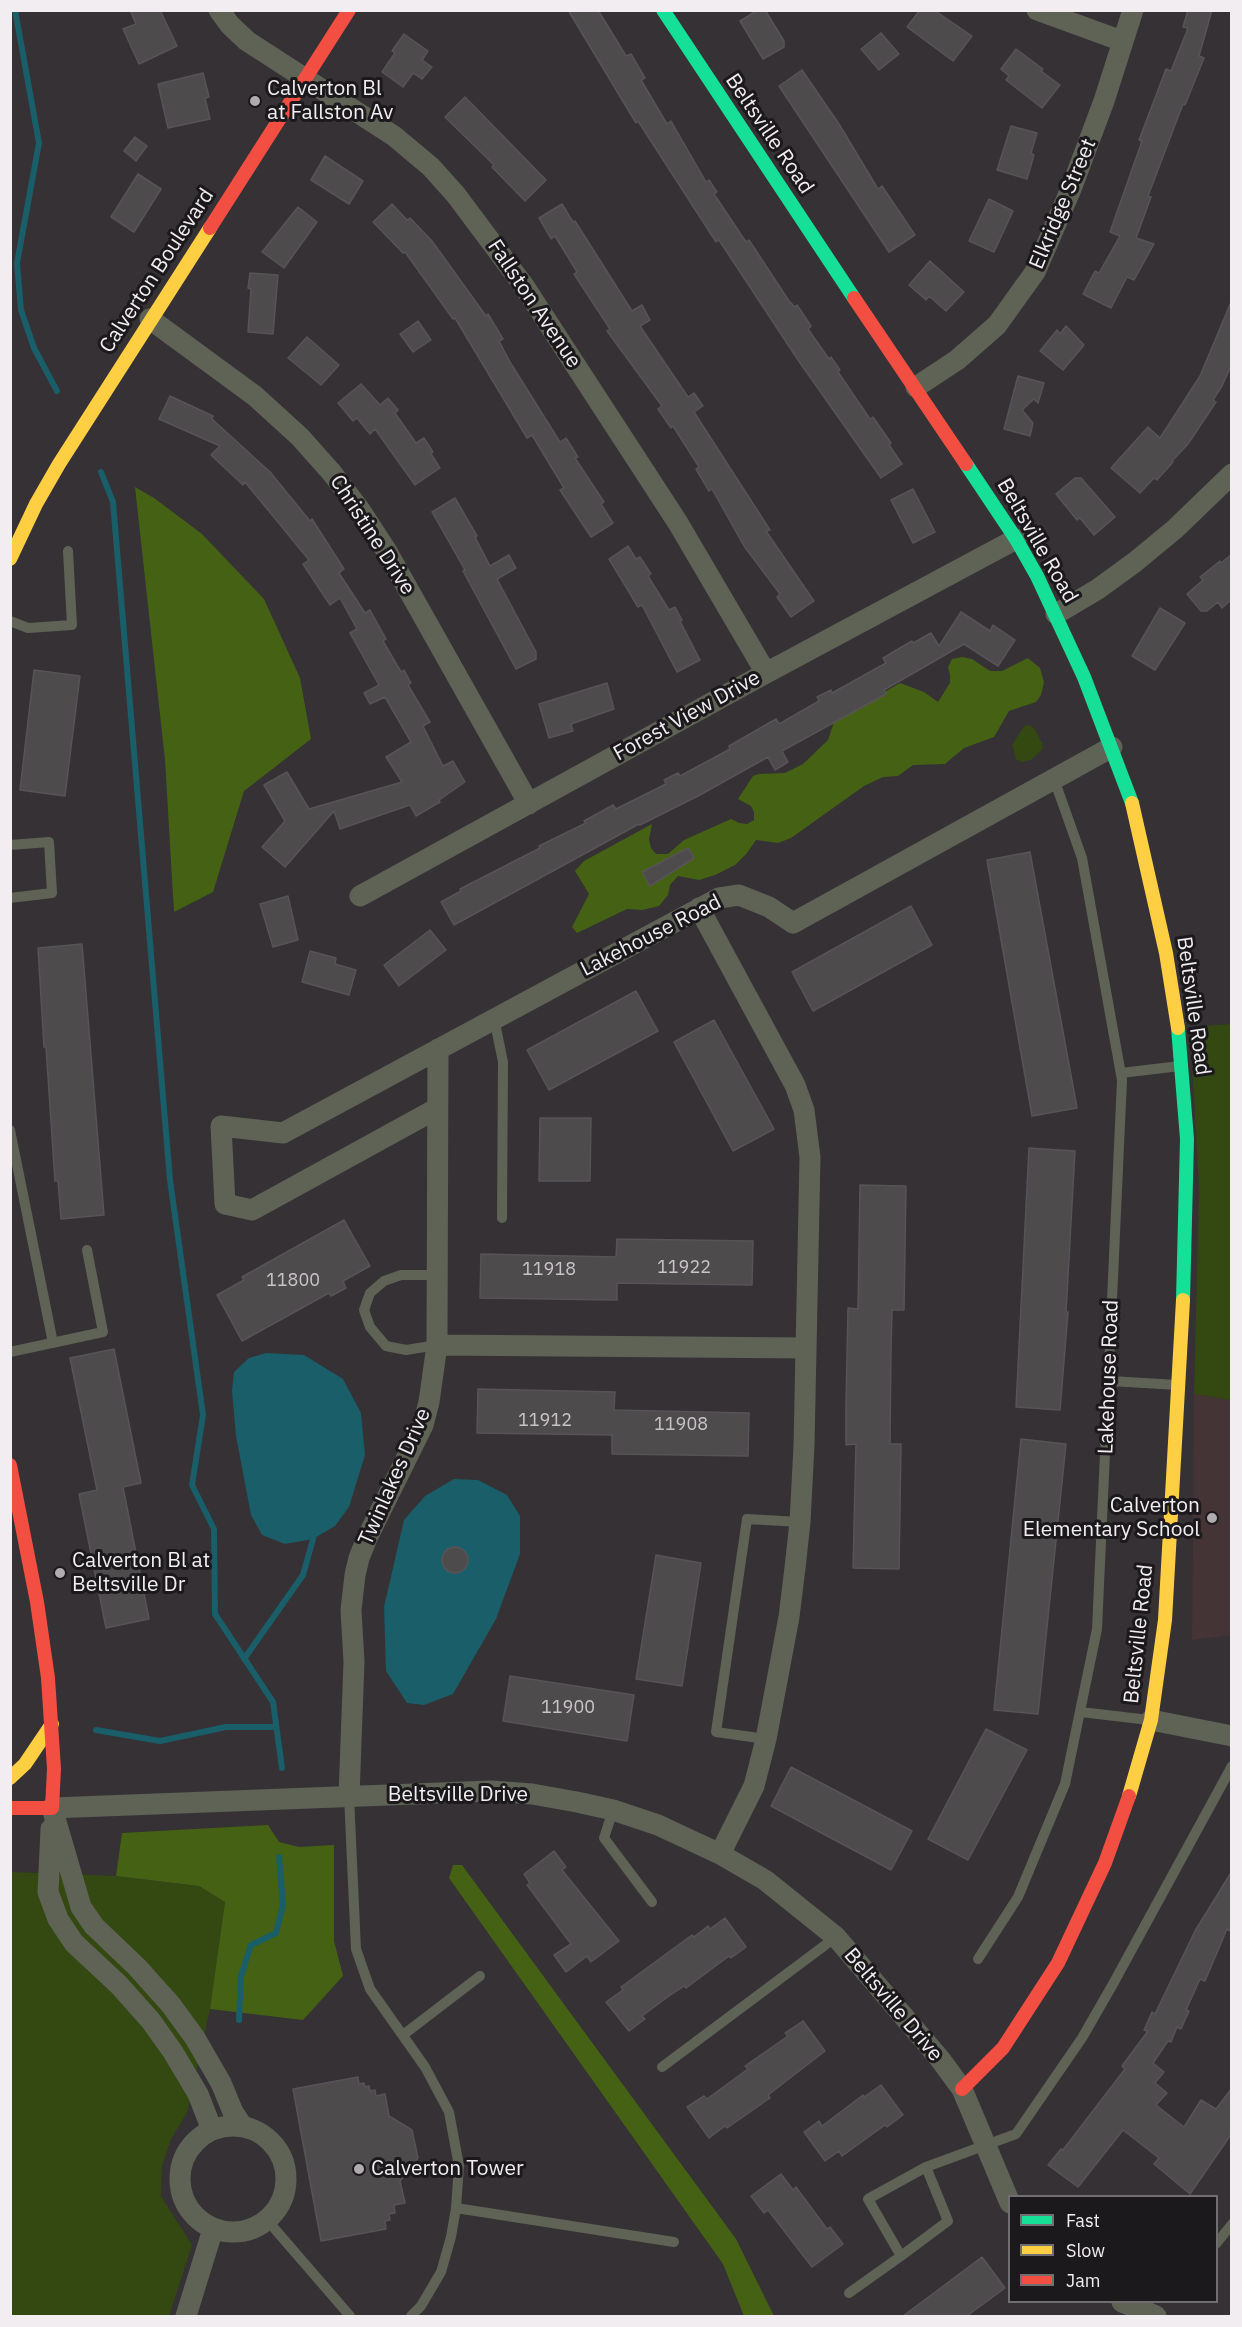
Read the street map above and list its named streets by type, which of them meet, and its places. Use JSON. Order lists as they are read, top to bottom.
{
  "streets": {
    "street": [
      "Beltsville Road",
      "Elkridge Street",
      "Calverton Boulevard",
      "Fallston Avenue",
      "Christine Drive",
      "Forest View Drive",
      "Lakehouse Road",
      "Twinlakes Drive",
      "Beltsville Drive"
    ]
  },
  "crossings": [
    ["Beltsville Road", "Elkridge Street"],
    ["Beltsville Road", "Forest View Drive"],
    ["Beltsville Road", "Lakehouse Road"],
    ["Beltsville Road", "Beltsville Drive"],
    ["Calverton Boulevard", "Fallston Avenue"],
    ["Calverton Boulevard", "Christine Drive"],
    ["Fallston Avenue", "Forest View Drive"],
    ["Christine Drive", "Forest View Drive"],
    ["Lakehouse Road", "Twinlakes Drive"],
    ["Twinlakes Drive", "Beltsville Drive"]
  ],
  "places": [
    "Calverton Bl at Fallston Av",
    "Calverton Elementary School",
    "Calverton Bl at Beltsville Dr",
    "Calverton Tower"
  ],
  "house_numbers": [
    "11922",
    "11918",
    "11800",
    "11912",
    "11908",
    "11900"
  ],
  "legend": ["Fast", "Slow", "Jam"]
}
